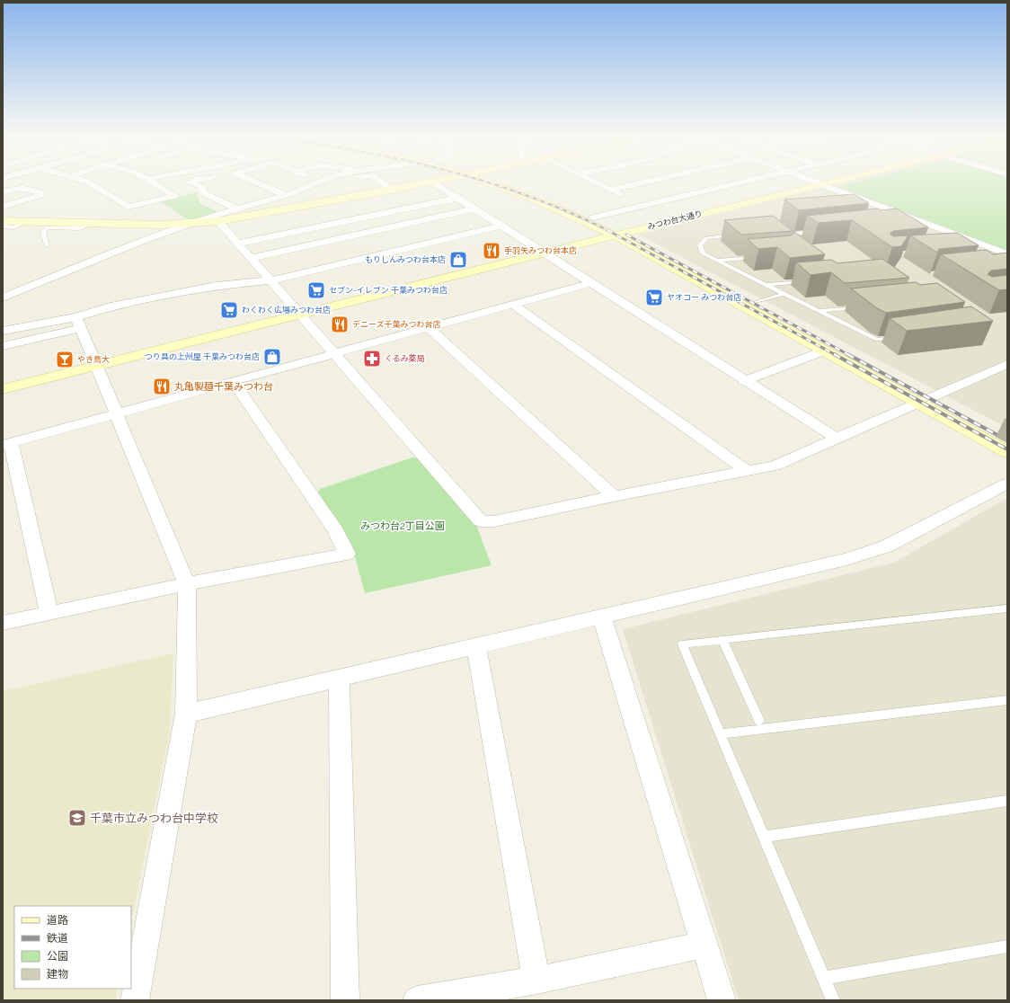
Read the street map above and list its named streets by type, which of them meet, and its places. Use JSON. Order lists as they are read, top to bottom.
{
  "streets": {
    "street": ["みつわ台大通り"]
  },
  "parks": ["みつわ台2丁目公園"],
  "places": {
    "restaurant": ["手羽矢みつわ台本店", "デニーズ千葉みつわ台店", "丸亀製麺千葉みつわ台"],
    "shop": ["もりしんみつわ台本店", "つり具の上州屋 千葉みつわ台店"],
    "supermarket": ["セブン-イレブン 千葉みつわ台店", "ヤオコー みつわ台店", "わくわく広場みつわ台店"],
    "pharmacy": ["くるみ薬局"],
    "bar": ["やき鳥大"],
    "school or university": ["千葉市立みつわ台中学校"]
  },
  "legend": [
    "道路",
    "鉄道",
    "公園",
    "建物"
  ]
}
